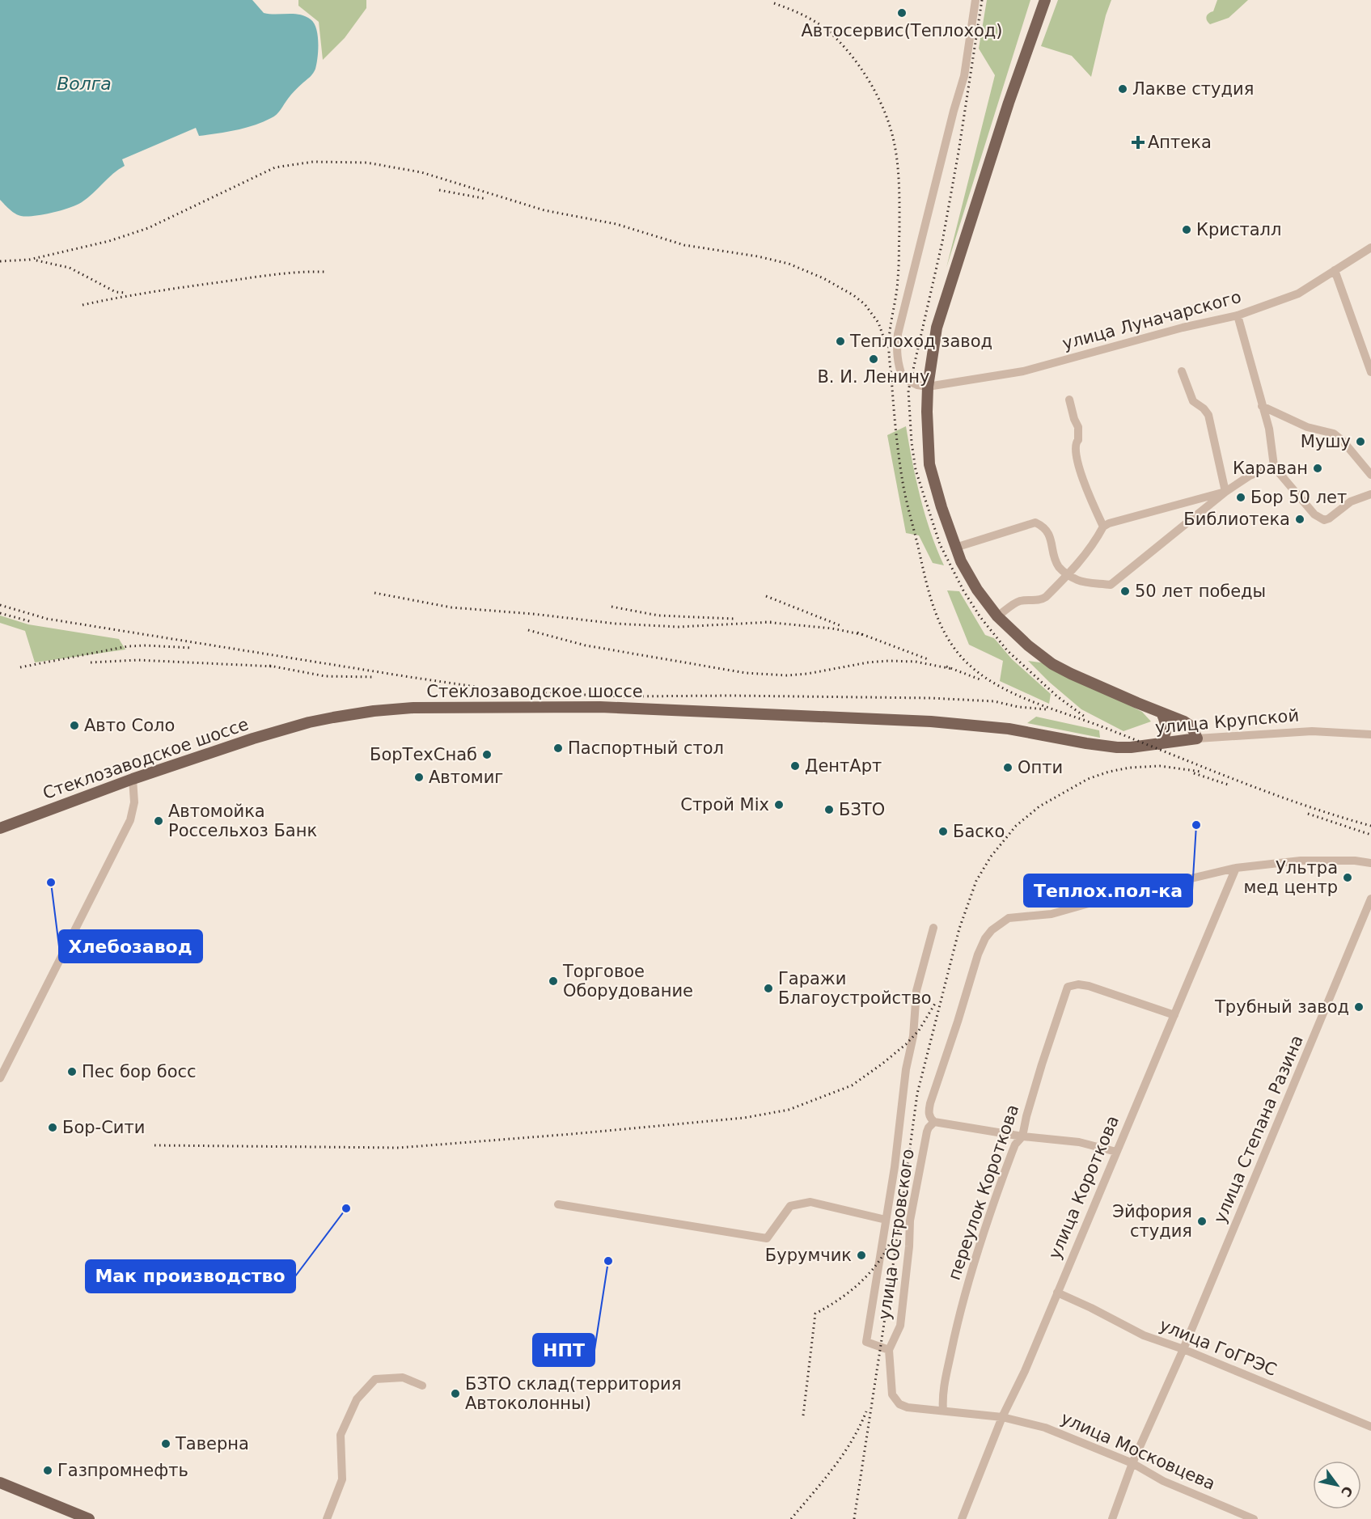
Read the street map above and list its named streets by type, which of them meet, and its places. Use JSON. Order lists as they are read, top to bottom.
{
  "streets": {
    "main road": ["Стеклозаводское шоссе", "улица Крупской"],
    "street": [
      "улица Луначарского",
      "улица Степана Разина",
      "улица Короткова",
      "переулок Короткова",
      "улица Островского",
      "улица ГоГРЭС",
      "улица Московцева"
    ]
  },
  "crossings": [
    ["Стеклозаводское шоссе", "улица Крупской"],
    ["улица Степана Разина", "улица ГоГРЭС"],
    ["улица Короткова", "переулок Короткова"],
    ["улица Короткова", "улица ГоГРЭС"],
    ["улица Короткова", "улица Московцева"],
    ["переулок Короткова", "улица Московцева"],
    ["улица Островского", "улица Московцева"]
  ],
  "water": ["Волга"],
  "places": {
    "other": [
      "Автосервис(Теплоход)",
      "Лакве студия",
      "Кристалл",
      "Теплоход завод",
      "В. И. Ленину",
      "Мушу",
      "Караван",
      "Бор 50 лет",
      "Библиотека",
      "50 лет победы",
      "Авто Соло",
      "Паспортный стол",
      "БорТехСнаб",
      "ДентАрт",
      "Опти",
      "Автомиг",
      "Строй Mix",
      "БЗТО",
      "Автомойка Россельхоз Банк",
      "Теплох.пол-ка",
      "Баско",
      "Ультра мед центр",
      "Хлебозавод",
      "Торговое Оборудование",
      "Гаражи Благоустройство",
      "Трубный завод",
      "Пес бор босс",
      "Бор-Сити",
      "Мак производство",
      "Эйфория студия",
      "Бурумчик",
      "НПТ",
      "БЗТО склад(территория Автоколонны)",
      "Таверна",
      "Газпромнефть"
    ],
    "health": ["Аптека"]
  },
  "north": "bottom right"
}
